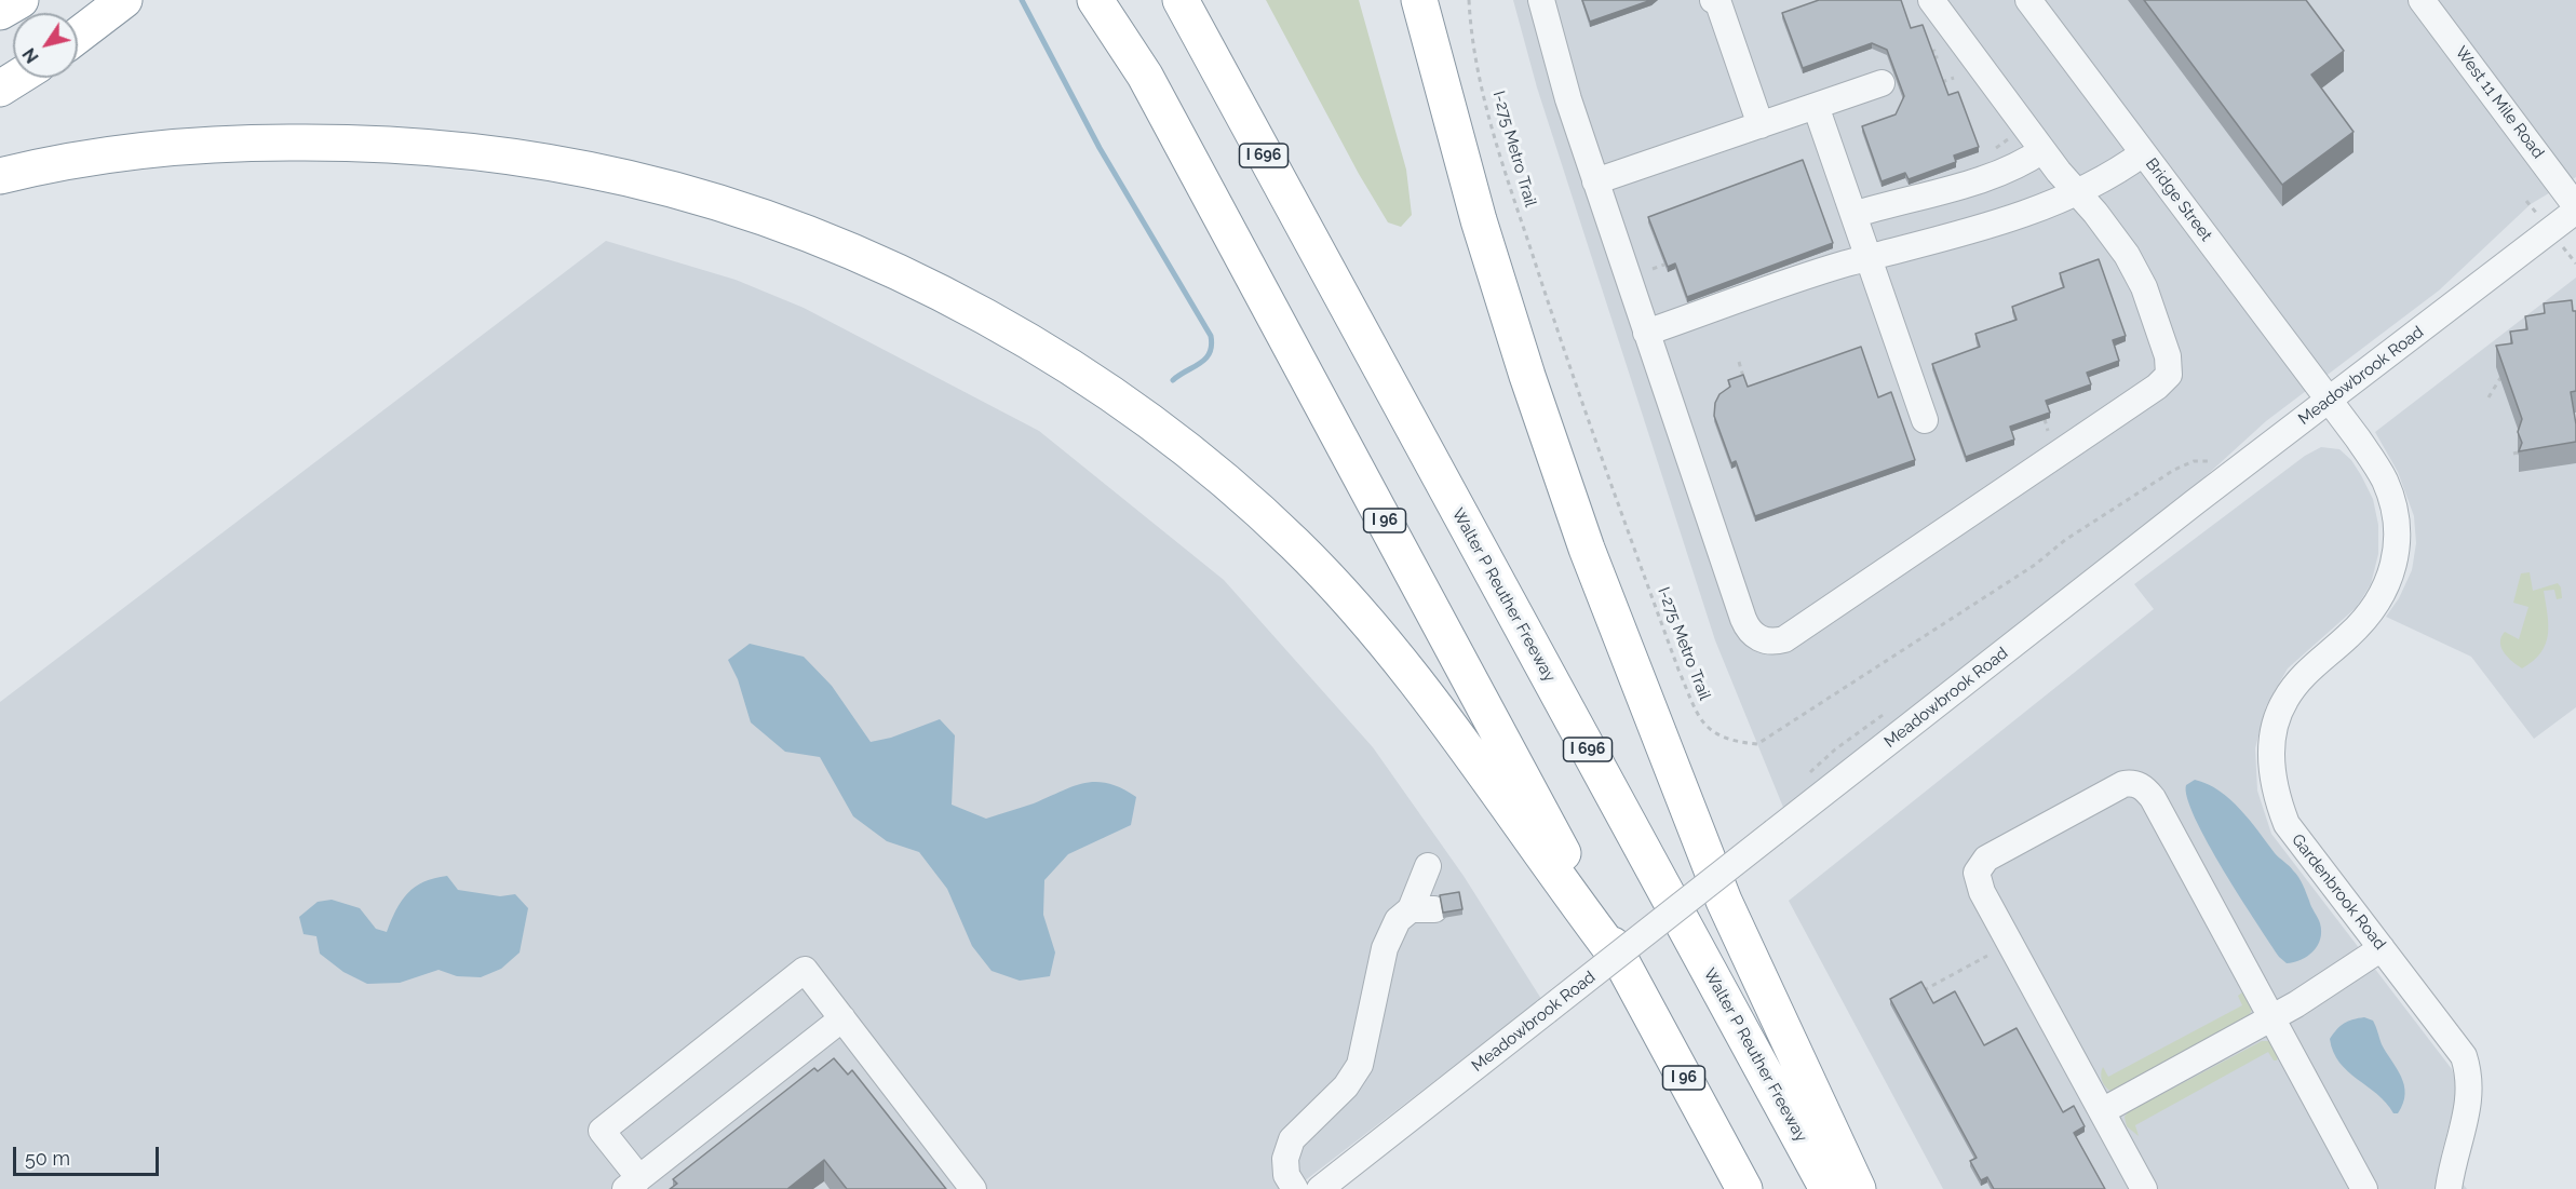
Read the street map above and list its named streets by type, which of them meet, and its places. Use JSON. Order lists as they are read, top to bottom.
{
  "streets": {
    "highway": ["I 696", "I 96", "Walter P Reuther Freeway"],
    "street": [
      "West 11 Mile Road",
      "Bridge Street",
      "Meadowbrook Road",
      "Gardenbrook Road"
    ],
    "path": ["I-275 Metro Trail"]
  },
  "crossings": [
    ["West 11 Mile Road", "Meadowbrook Road"],
    ["Bridge Street", "Meadowbrook Road"],
    ["Bridge Street", "Gardenbrook Road"],
    ["Meadowbrook Road", "Gardenbrook Road"]
  ],
  "scale_bar": "50 m",
  "north": "bottom left"
}
